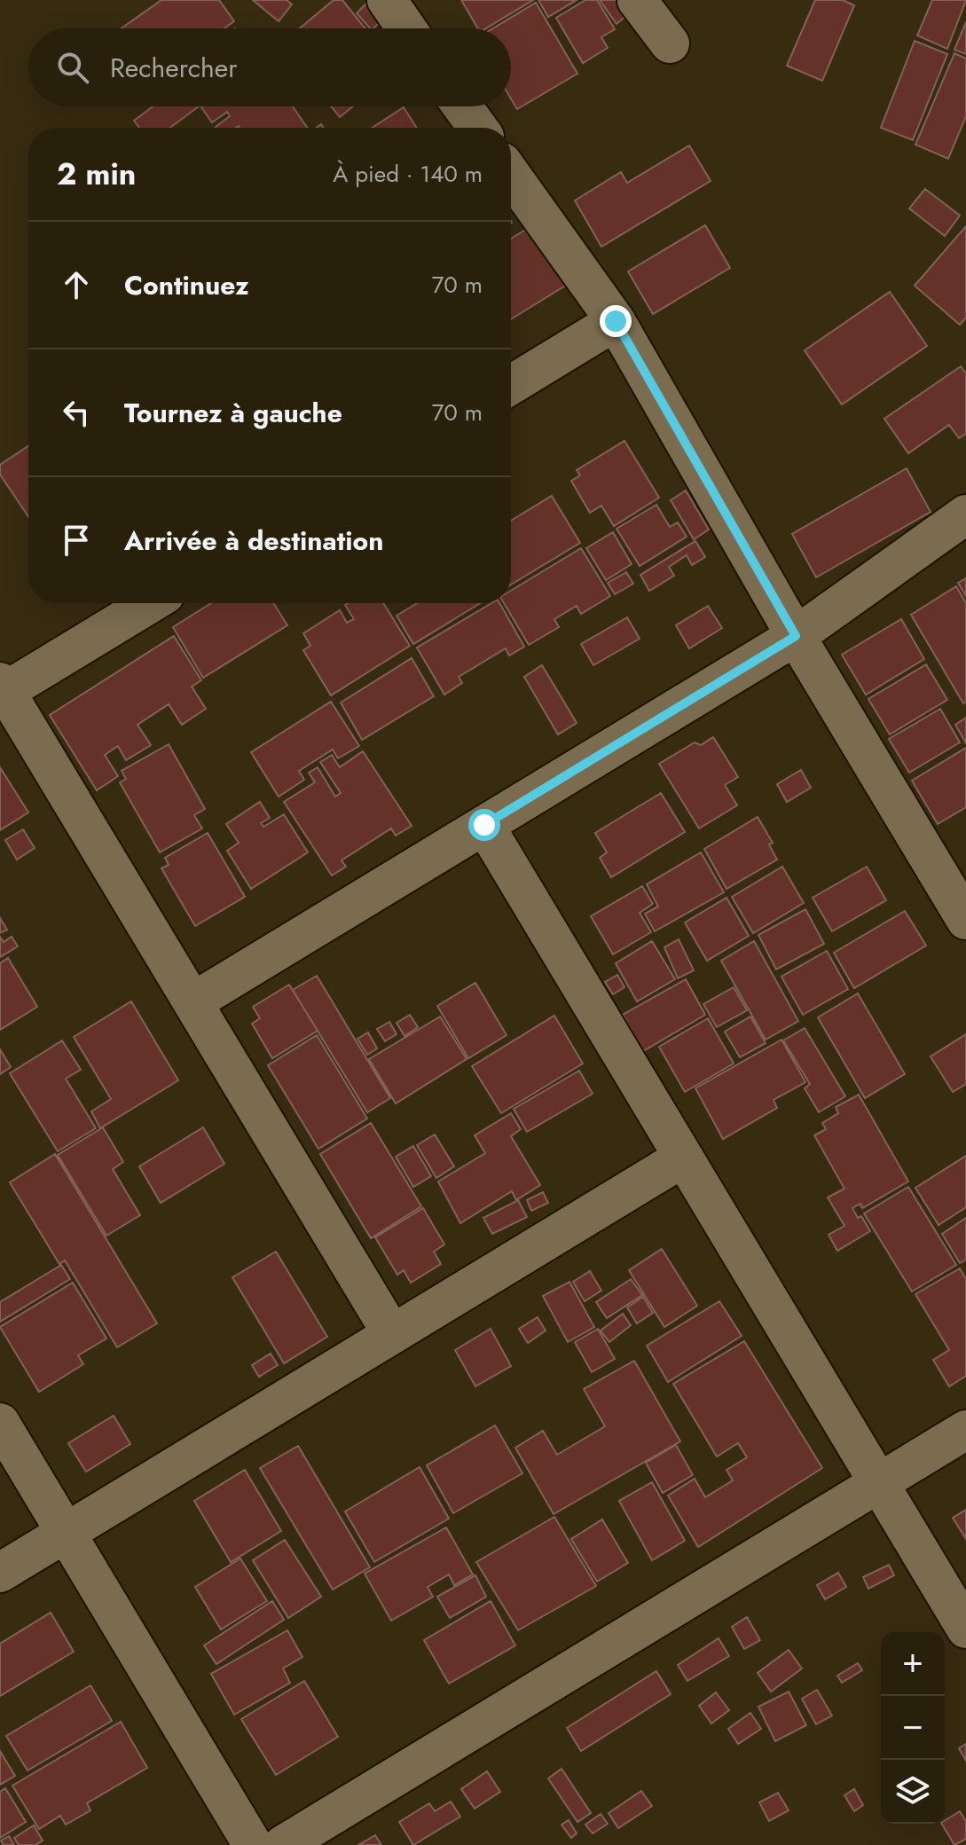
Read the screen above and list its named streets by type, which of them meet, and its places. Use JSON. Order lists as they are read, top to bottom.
{
  "page": {
    "search": "Rechercher",
    "heading": ["2 min", "À pied · 140 m"],
    "list": [
      ["Continuez", "70 m"],
      ["Tournez à gauche", "70 m"],
      "Arrivée à destination"
    ],
    "map_buttons": ["+", "−"]
  }
}
